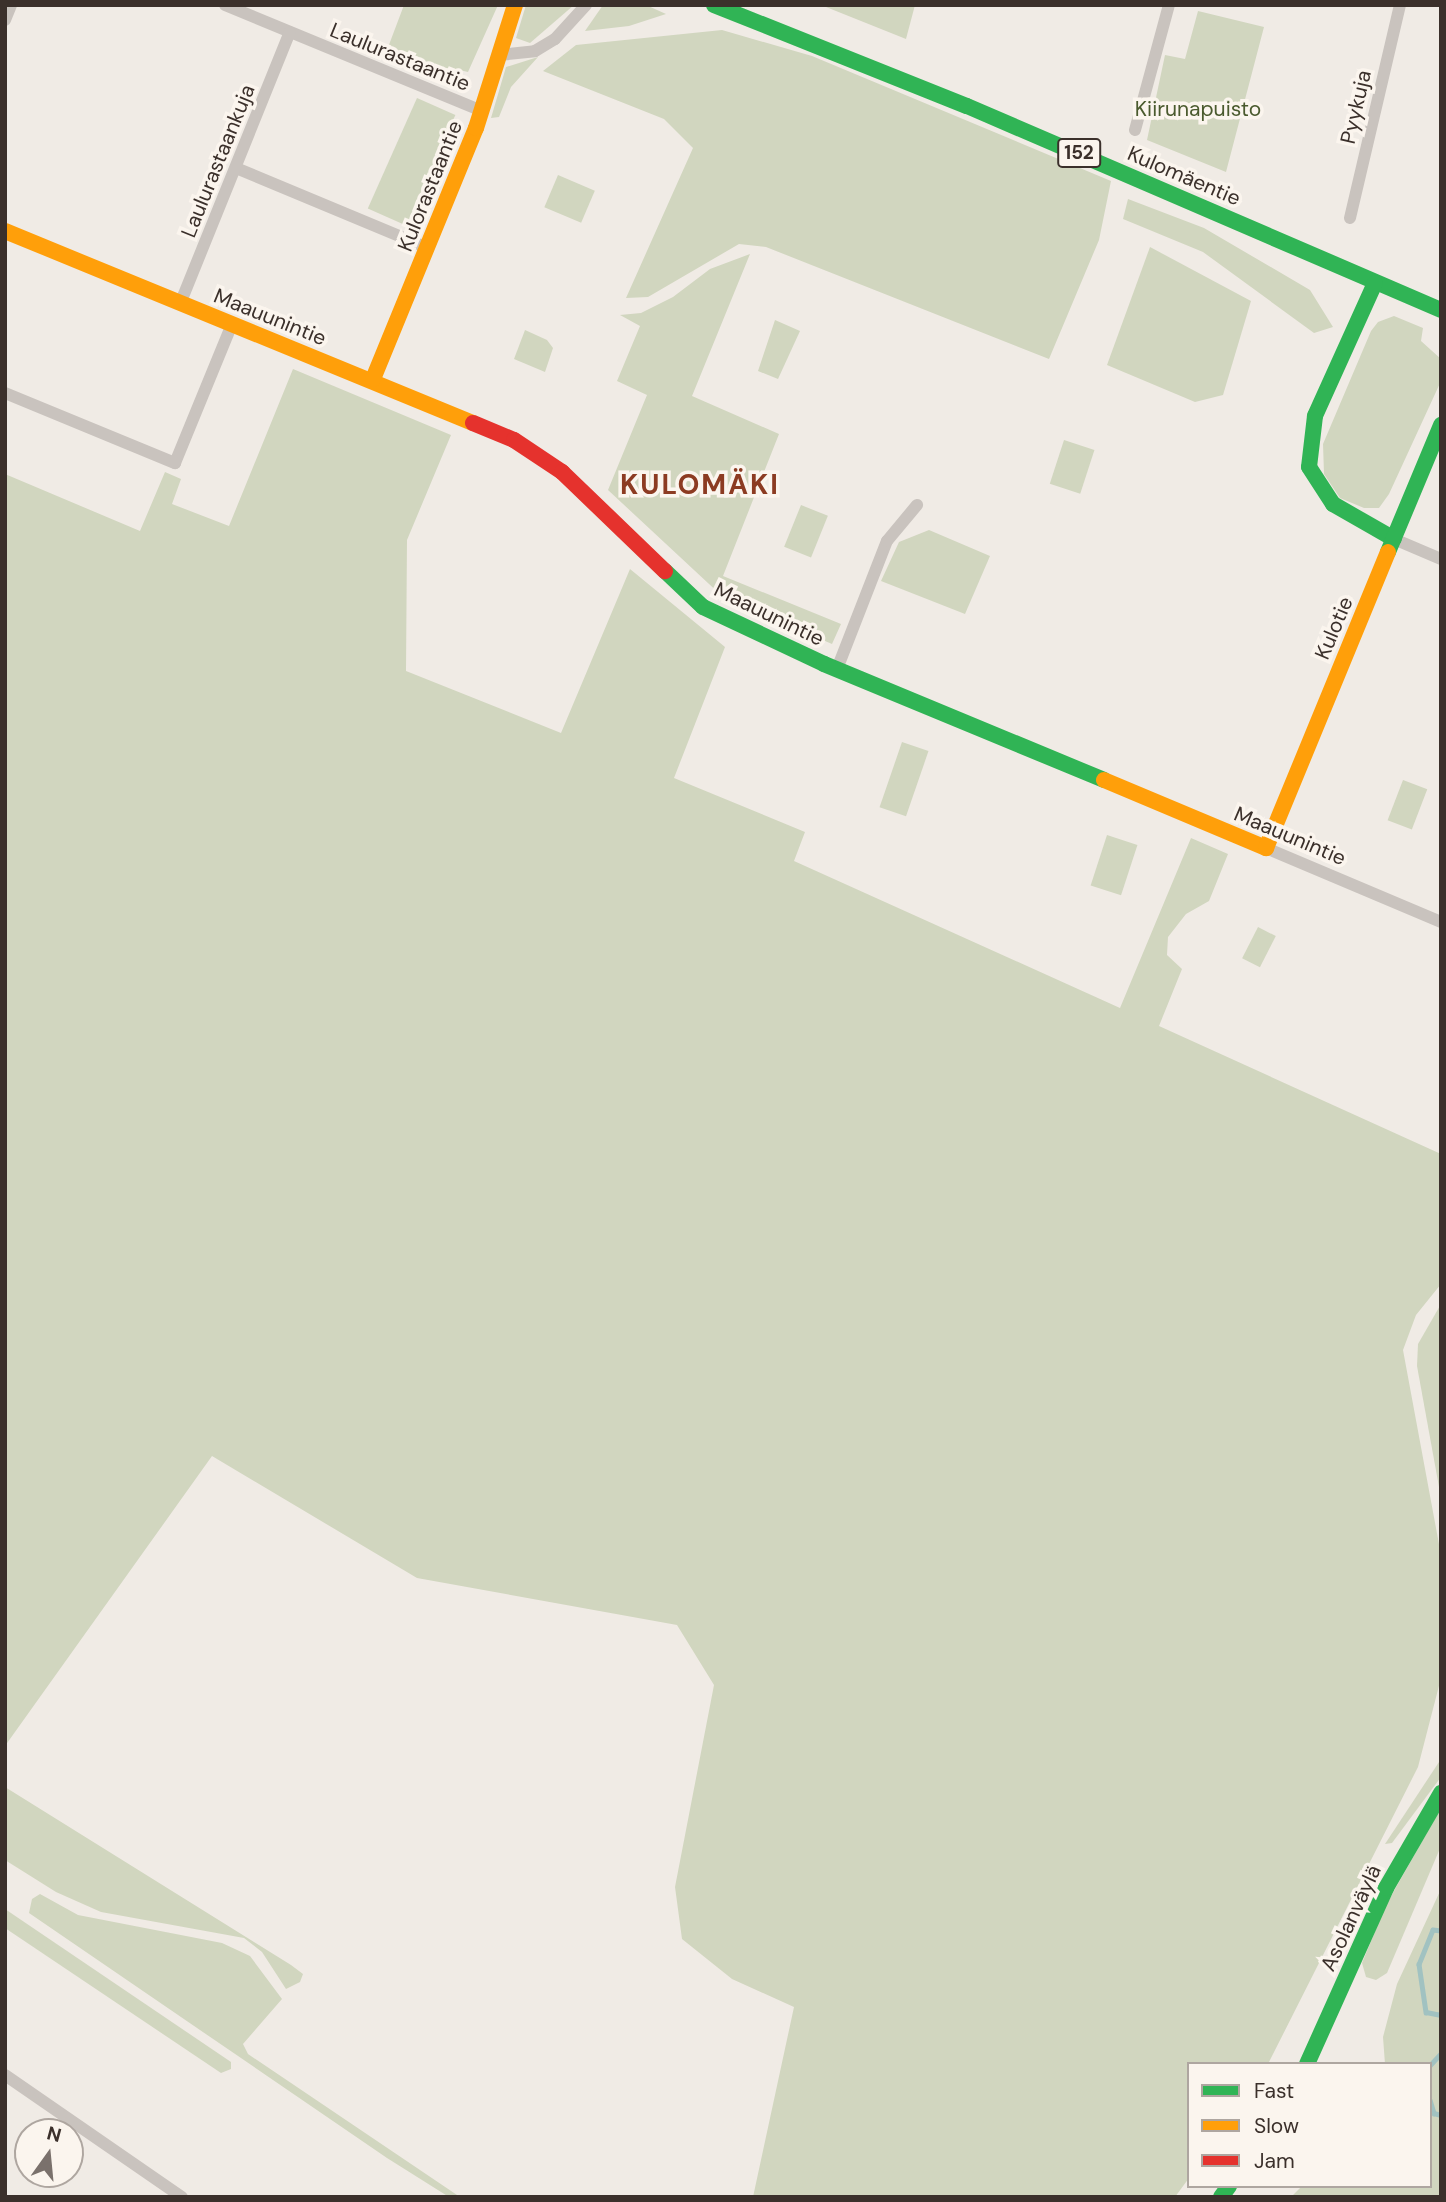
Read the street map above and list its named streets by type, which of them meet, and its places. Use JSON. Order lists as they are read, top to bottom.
{
  "streets": {
    "street": [
      "Laulurastaantie",
      "Pyykuja",
      "152",
      "Laulurastaankuja",
      "Kulomäentie",
      "Kulorastaantie",
      "Maauunintie",
      "Kulotie",
      "Asolanväylä"
    ]
  },
  "crossings": [
    ["Laulurastaantie", "Laulurastaankuja"],
    ["Laulurastaantie", "Kulorastaantie"],
    ["Laulurastaankuja", "Maauunintie"],
    ["Kulorastaantie", "Maauunintie"],
    ["Maauunintie", "Kulotie"]
  ],
  "districts": ["KULOMÄKI"],
  "parks": ["Kiirunapuisto"],
  "legend": ["Fast", "Slow", "Jam"],
  "north": "top"
}
